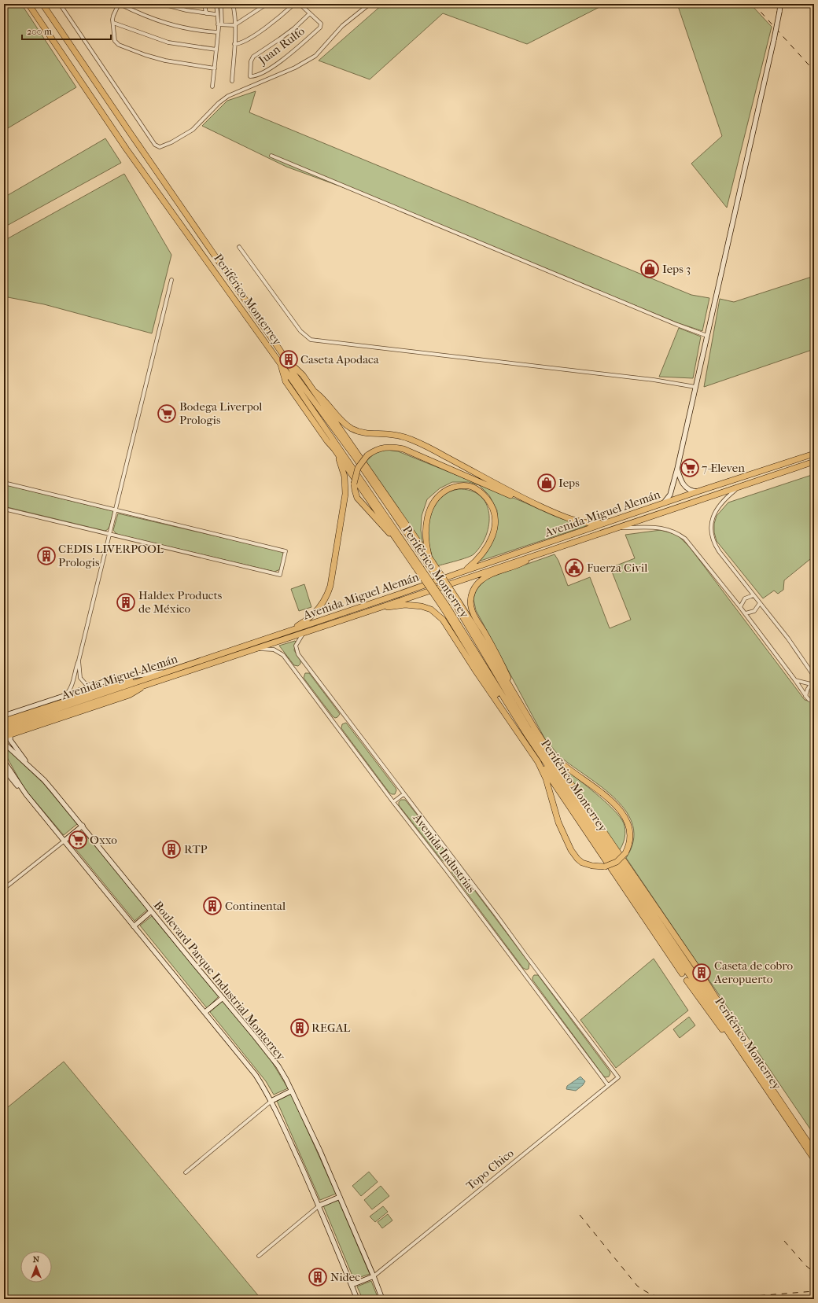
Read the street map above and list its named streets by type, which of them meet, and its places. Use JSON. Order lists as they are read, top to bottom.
{
  "streets": {
    "highway": ["Periférico Monterrey", "Avenida Miguel Alemán"],
    "street": [
      "Juan Rulfo",
      "Avenida Industrias",
      "Boulevard Parque Industrial Monterrey",
      "Topo Chico"
    ]
  },
  "crossings": [
    ["Avenida Miguel Alemán", "Avenida Industrias"],
    ["Avenida Industrias", "Topo Chico"],
    ["Boulevard Parque Industrial Monterrey", "Topo Chico"]
  ],
  "places": {
    "shop": ["Ieps 3", "Ieps"],
    "building": [
      "Caseta Apodaca",
      "CEDIS LIVERPOOL Prologis",
      "Haldex Products de México",
      "RTP",
      "Continental",
      "Caseta de cobro Aeropuerto",
      "REGAL",
      "Nidec"
    ],
    "supermarket": ["Bodega Liverpol Prologis", "7-Eleven", "Oxxo"],
    "public building": ["Fuerza Civil"]
  },
  "scale_bar": "200 m",
  "north": "top"
}
